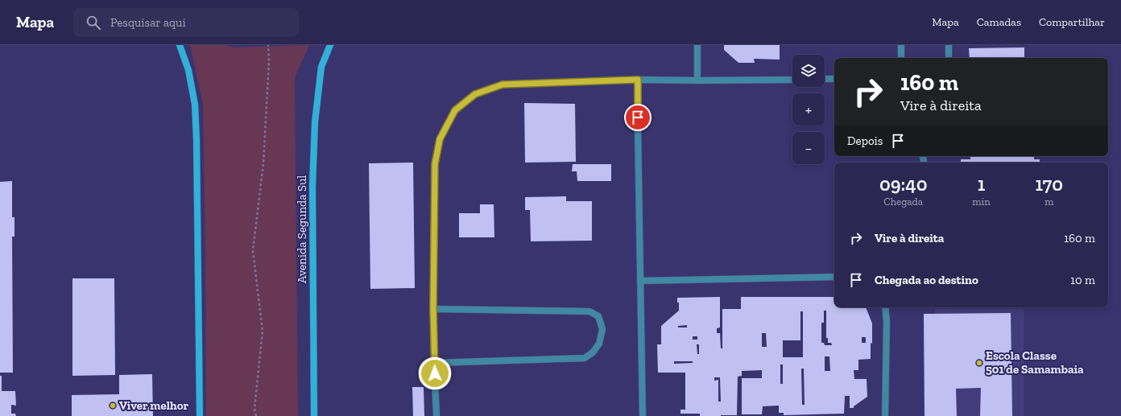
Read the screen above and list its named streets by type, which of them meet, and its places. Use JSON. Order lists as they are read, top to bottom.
{
  "streets": {
    "main road": ["Avenida Segunda Sul"]
  },
  "places": ["Escola Classe 501 de Samambaia", "Viver melhor"],
  "page": {
    "header": "Mapa",
    "search": "Pesquisar aqui",
    "nav": ["Mapa", "Camadas", "Compartilhar"],
    "map_buttons": ["+", "−"],
    "turn": ["160 m", "Vire à direita"],
    "then": "Depois",
    "eta": [
      "09:40",
      "Chegada",
      "1",
      "min",
      "170",
      "m"
    ],
    "list": [
      {
        "name": "Vire à direita",
        "value": "160 m"
      },
      {
        "name": "Chegada ao destino",
        "value": "10 m"
      }
    ]
  }
}
